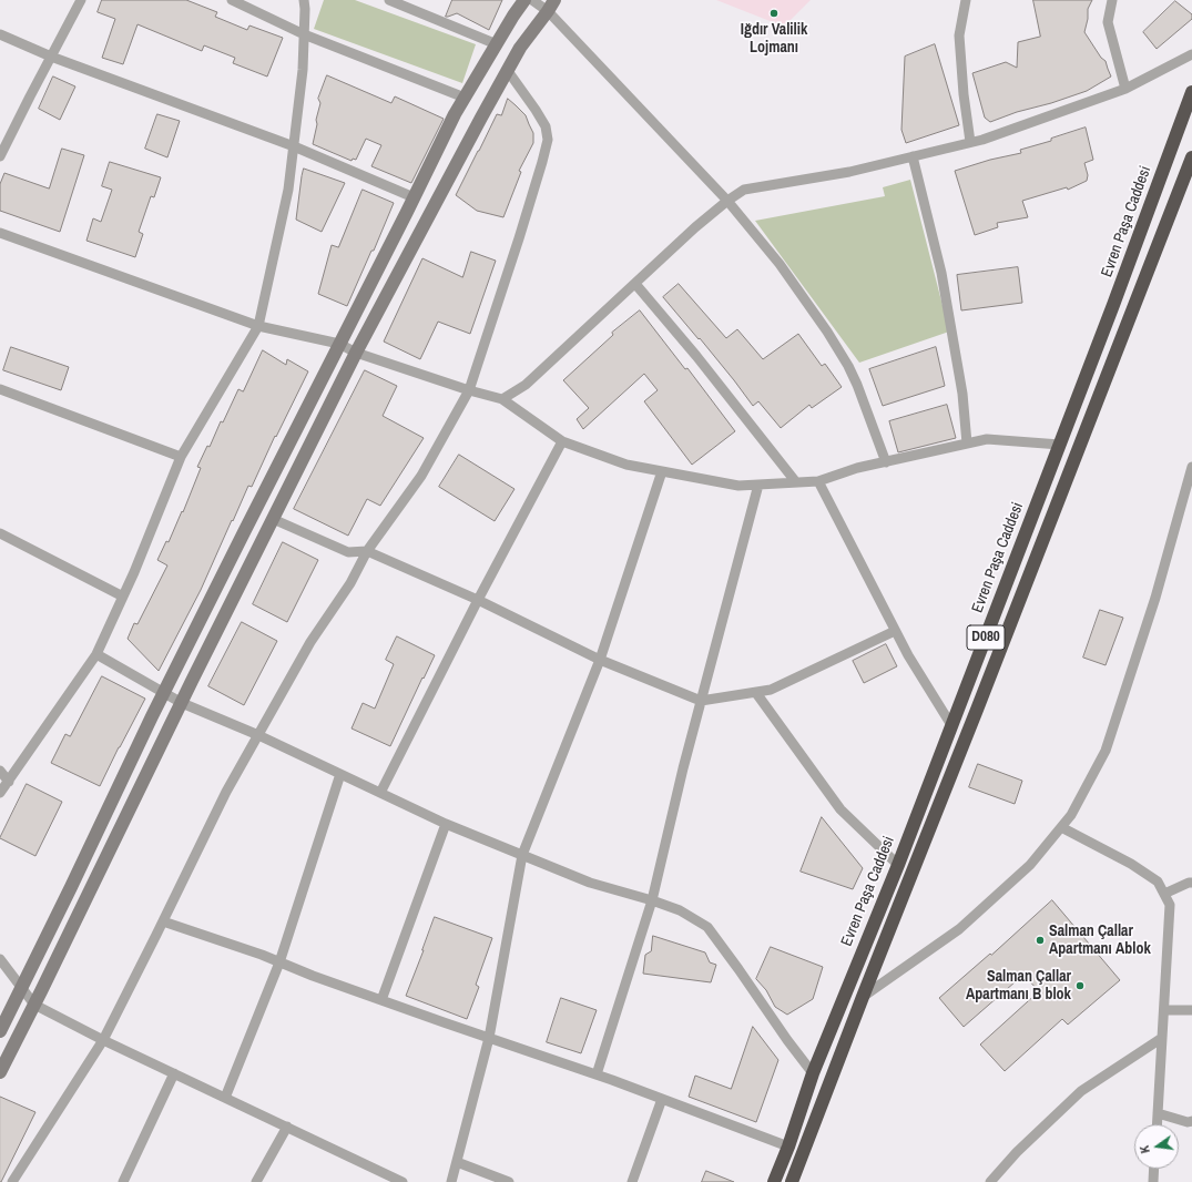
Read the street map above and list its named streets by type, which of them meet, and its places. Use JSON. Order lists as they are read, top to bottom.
{
  "streets": {
    "highway": ["Evren Paşa Caddesi", "D080"]
  },
  "places": ["Iğdır Valilik Lojmanı", "Salman Çallar Apartmanı Ablok", "Salman Çallar Apartmanı B blok"],
  "north": "left"
}
